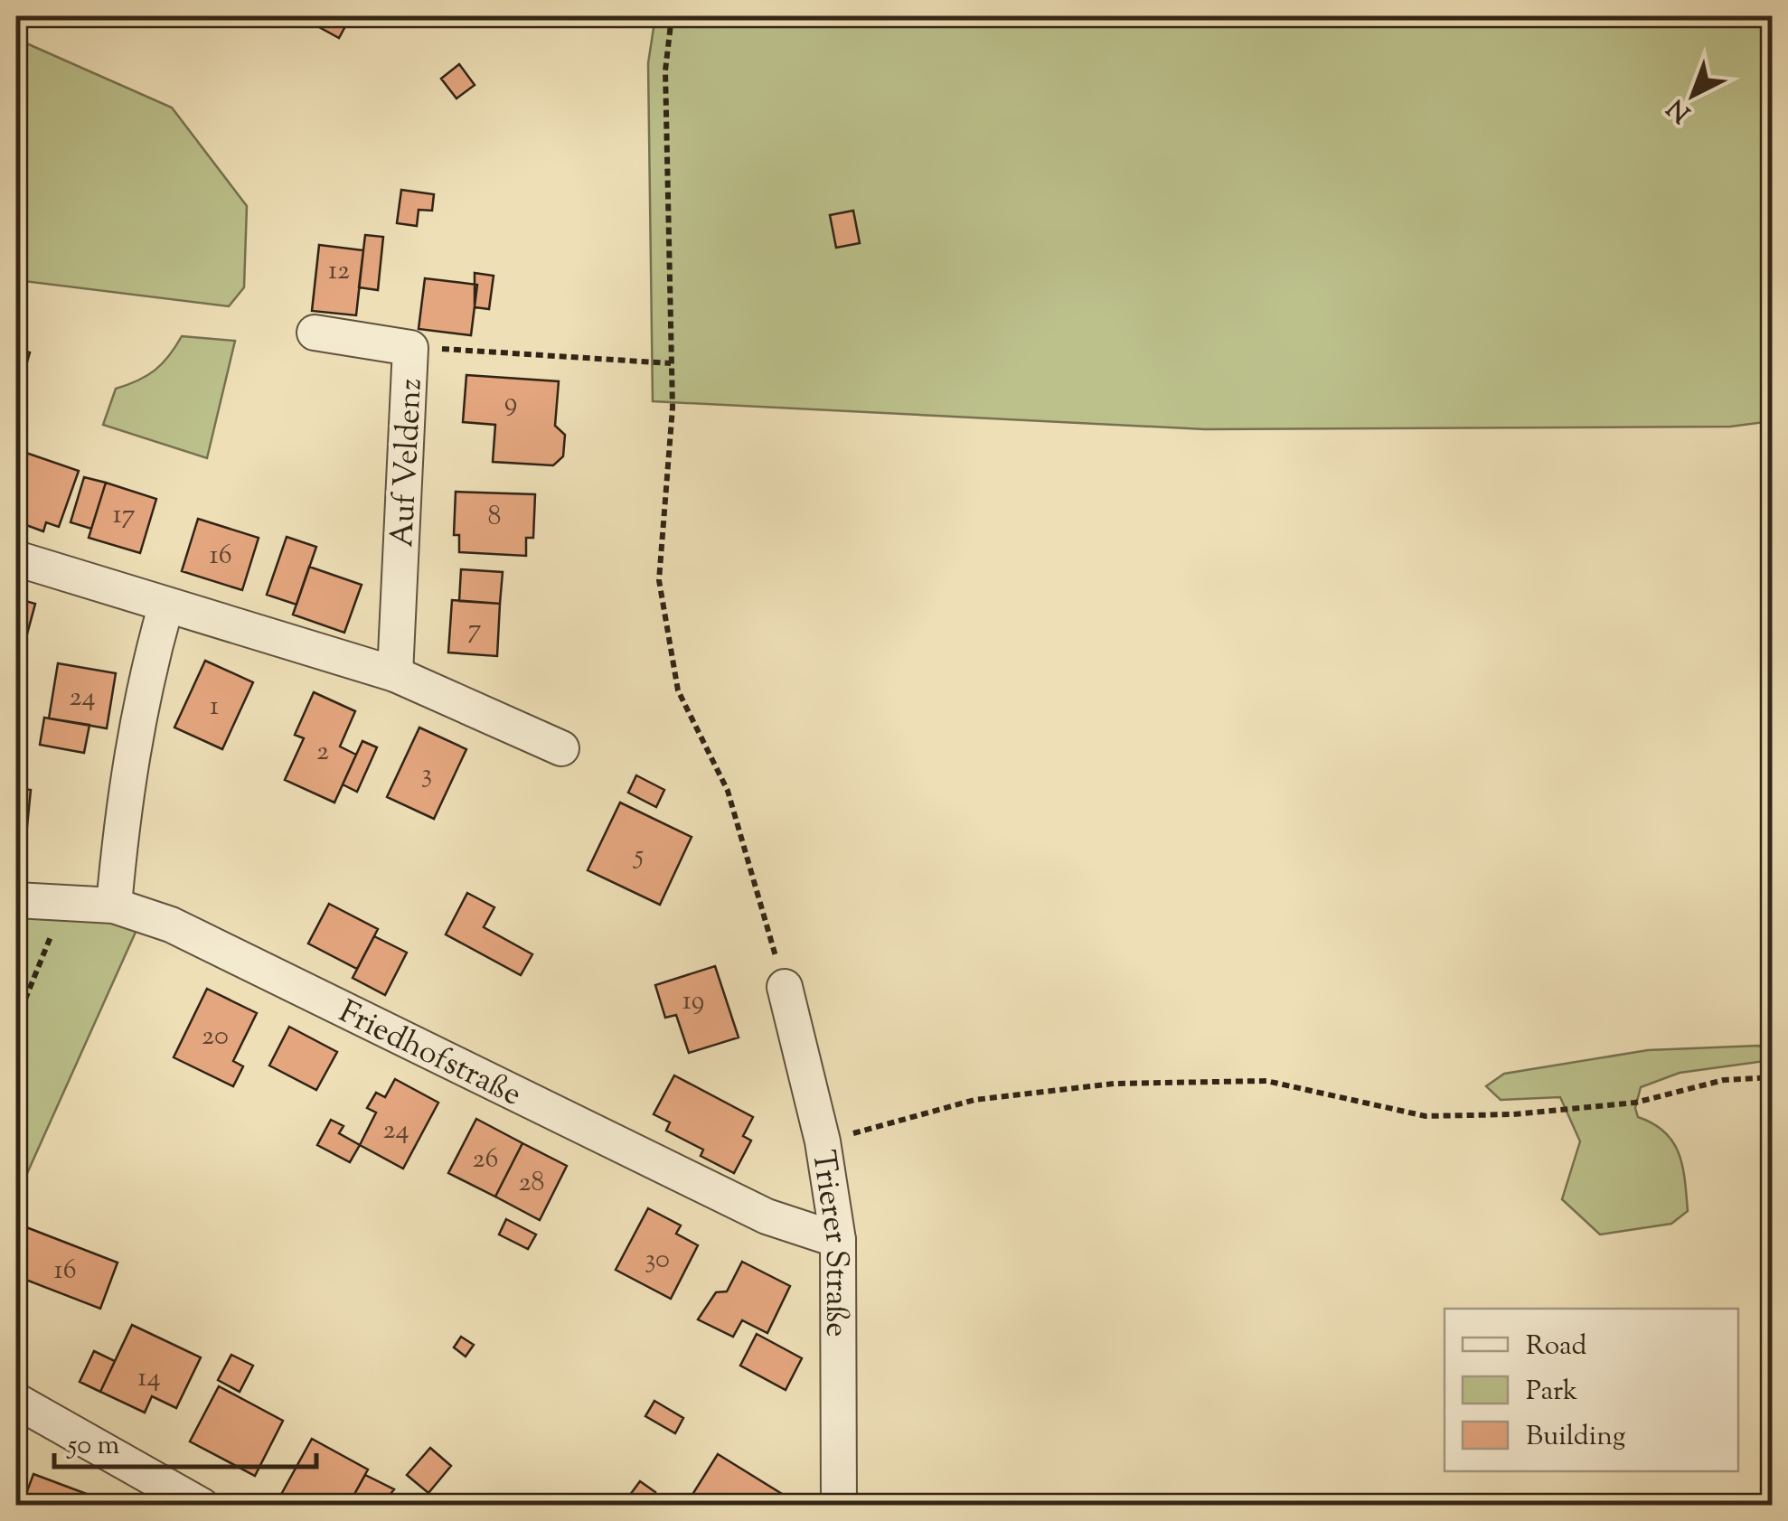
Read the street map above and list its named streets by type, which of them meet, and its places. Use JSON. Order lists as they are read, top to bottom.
{
  "streets": {
    "street": ["Auf Veldenz", "Friedhofstraße", "Trierer Straße"]
  },
  "crossings": [
    ["Friedhofstraße", "Trierer Straße"]
  ],
  "house_numbers": [
    "12",
    "9",
    "17",
    "8",
    "16",
    "7",
    "24",
    "1",
    "2",
    "3",
    "5",
    "19",
    "20",
    "24",
    "26",
    "28",
    "30",
    "16",
    "14"
  ],
  "legend": ["Road", "Park", "Building"],
  "scale_bar": "50 m",
  "north": "bottom left"
}
